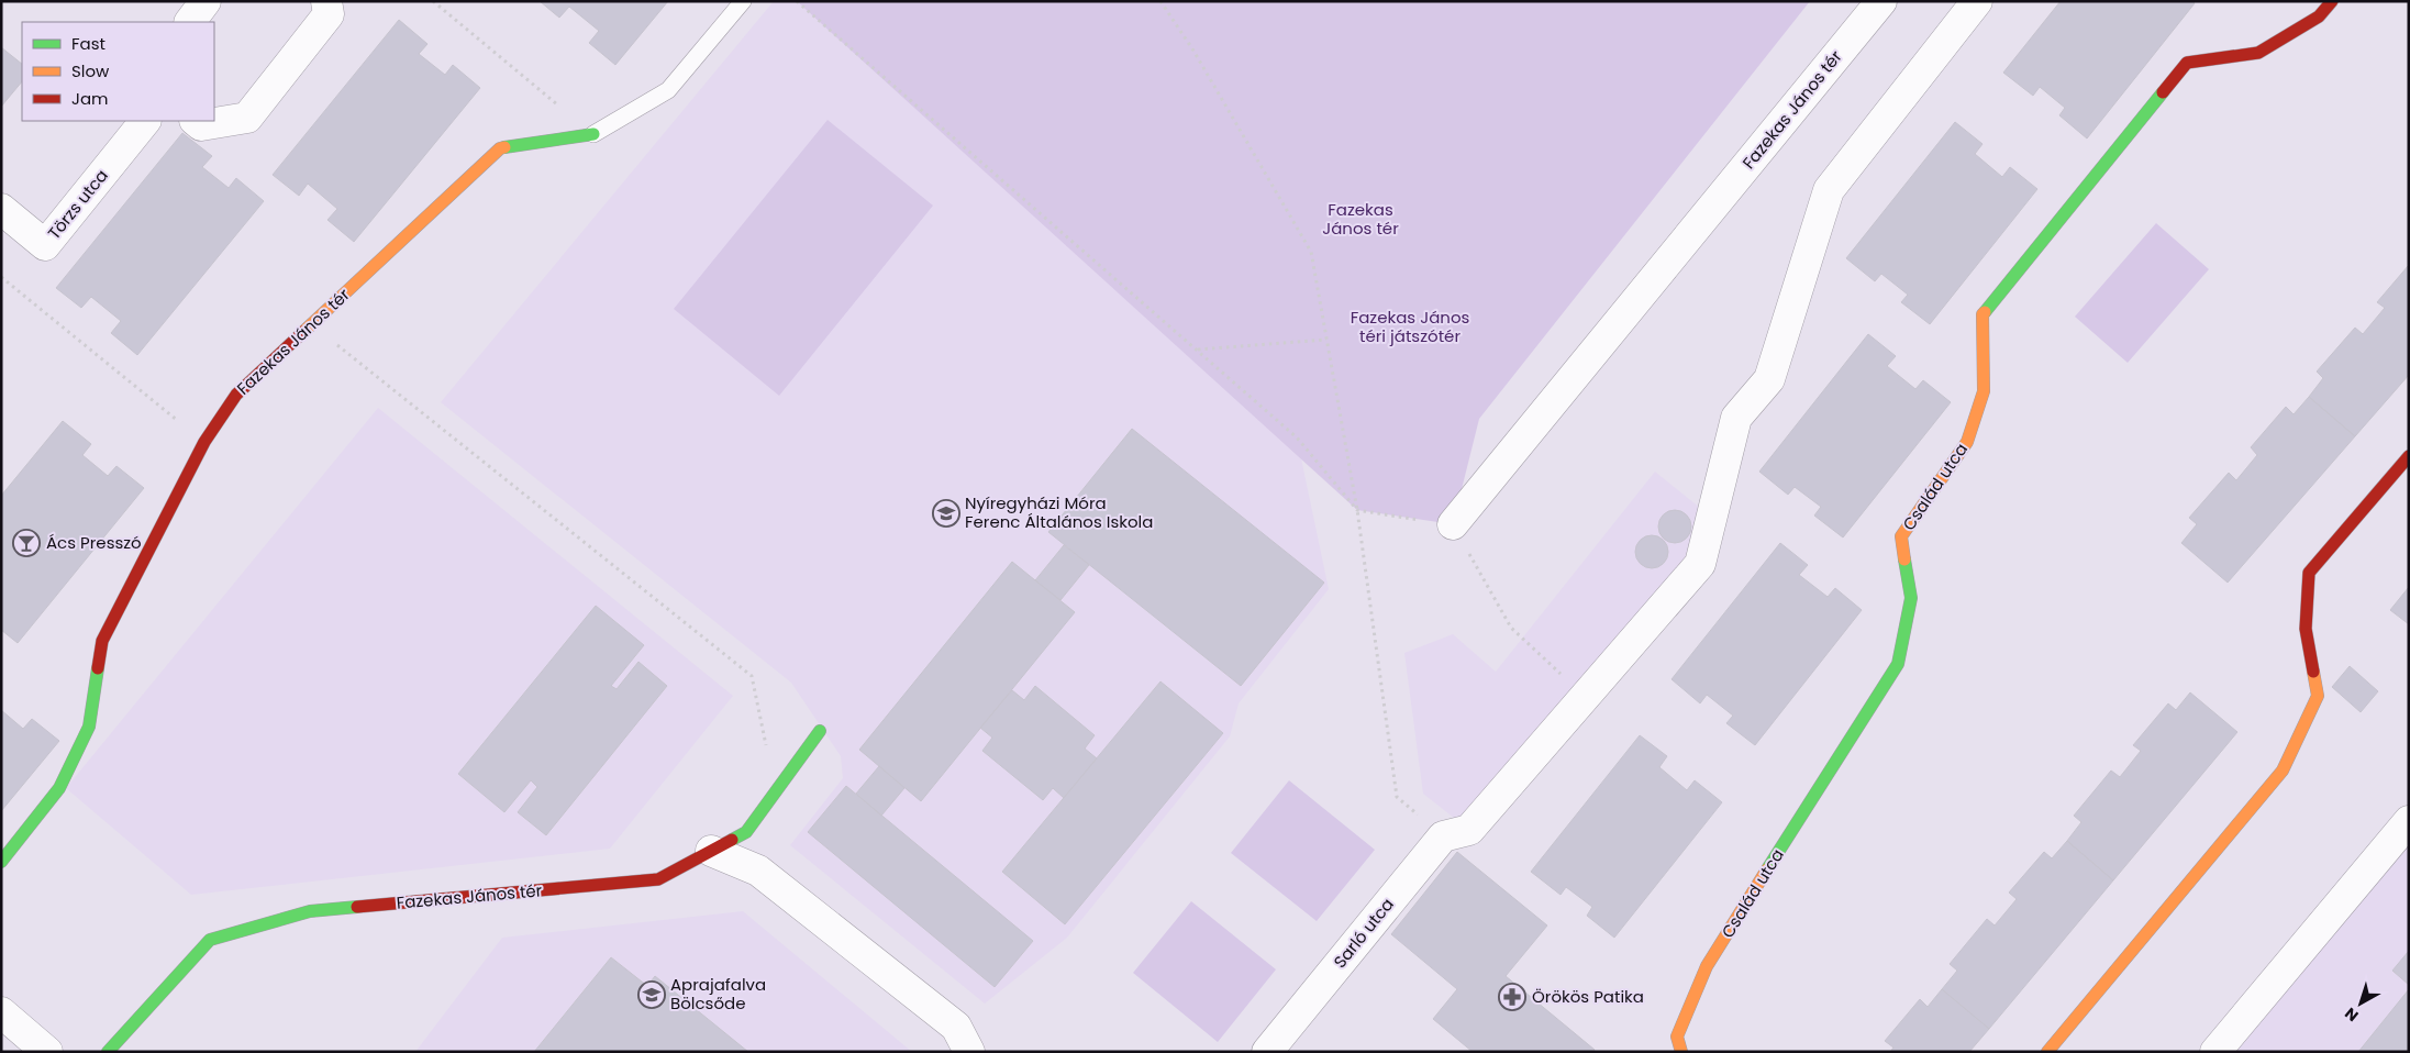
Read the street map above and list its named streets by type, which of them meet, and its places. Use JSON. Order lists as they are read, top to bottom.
{
  "streets": {
    "street": [
      "Fazekas János tér",
      "Törzs utca",
      "Család utca",
      "Sarló utca"
    ]
  },
  "parks": ["Fazekas János tér", "Fazekas János téri játszótér"],
  "places": {
    "school or university": ["Nyíregyházi Móra Ferenc Általános Iskola", "Aprajafalva Bölcsőde"],
    "bar": ["Ács Presszó"],
    "pharmacy": ["Örökös Patika"]
  },
  "legend": ["Fast", "Slow", "Jam"],
  "north": "bottom left"
}
